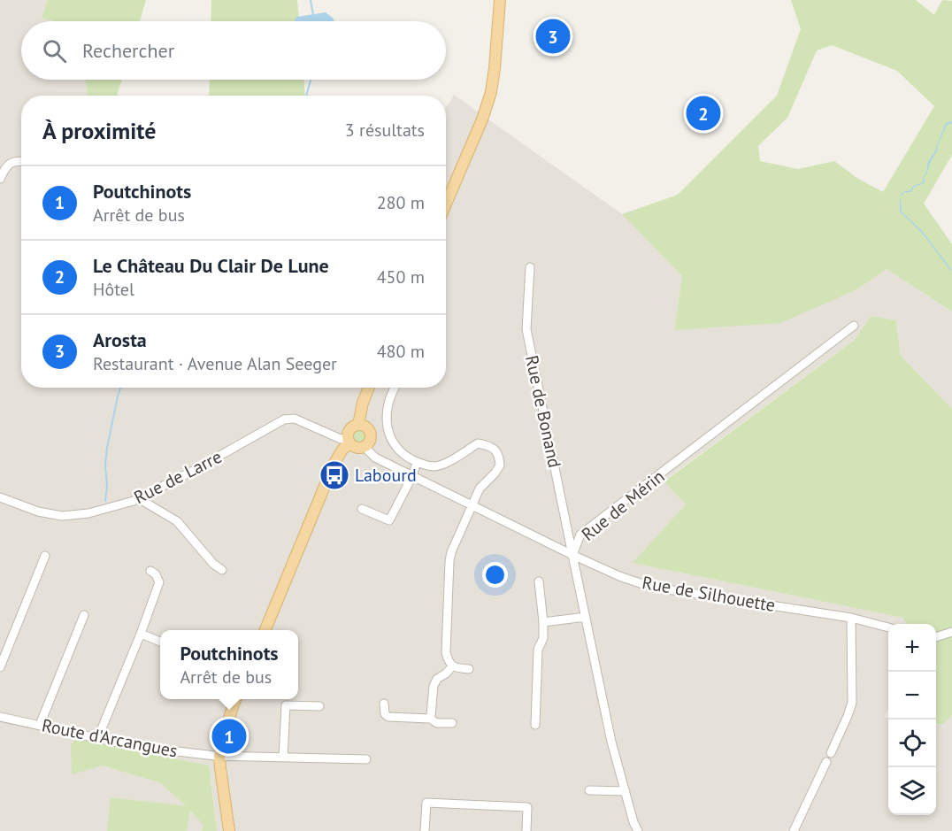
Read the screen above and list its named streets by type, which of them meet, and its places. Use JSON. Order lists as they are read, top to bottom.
{
  "streets": {
    "street": [
      "Rue de Bonand",
      "Rue de Larre",
      "Rue de Mérin",
      "Rue de Silhouette",
      "Route d'Arcangues"
    ]
  },
  "crossings": [
    ["Rue de Bonand", "Rue de Mérin"],
    ["Rue de Bonand", "Rue de Silhouette"],
    ["Rue de Larre", "Rue de Silhouette"],
    ["Rue de Mérin", "Rue de Silhouette"]
  ],
  "places": {
    "bus stop": ["Labourd"]
  },
  "page": {
    "pins": ["3", "2", "1"],
    "search": "Rechercher",
    "heading": ["À proximité", "3 résultats"],
    "list": [
      {
        "mark": "1",
        "name": "Poutchinots",
        "note": "Arrêt de bus",
        "value": "280 m"
      },
      {
        "mark": "2",
        "name": "Le Château Du Clair De Lune",
        "note": "Hôtel",
        "value": "450 m"
      },
      {
        "mark": "3",
        "name": "Arosta",
        "note": "Restaurant · Avenue Alan Seeger",
        "value": "480 m"
      }
    ],
    "map_buttons": ["+", "−"],
    "popup": ["Poutchinots", "Arrêt de bus"]
  }
}
